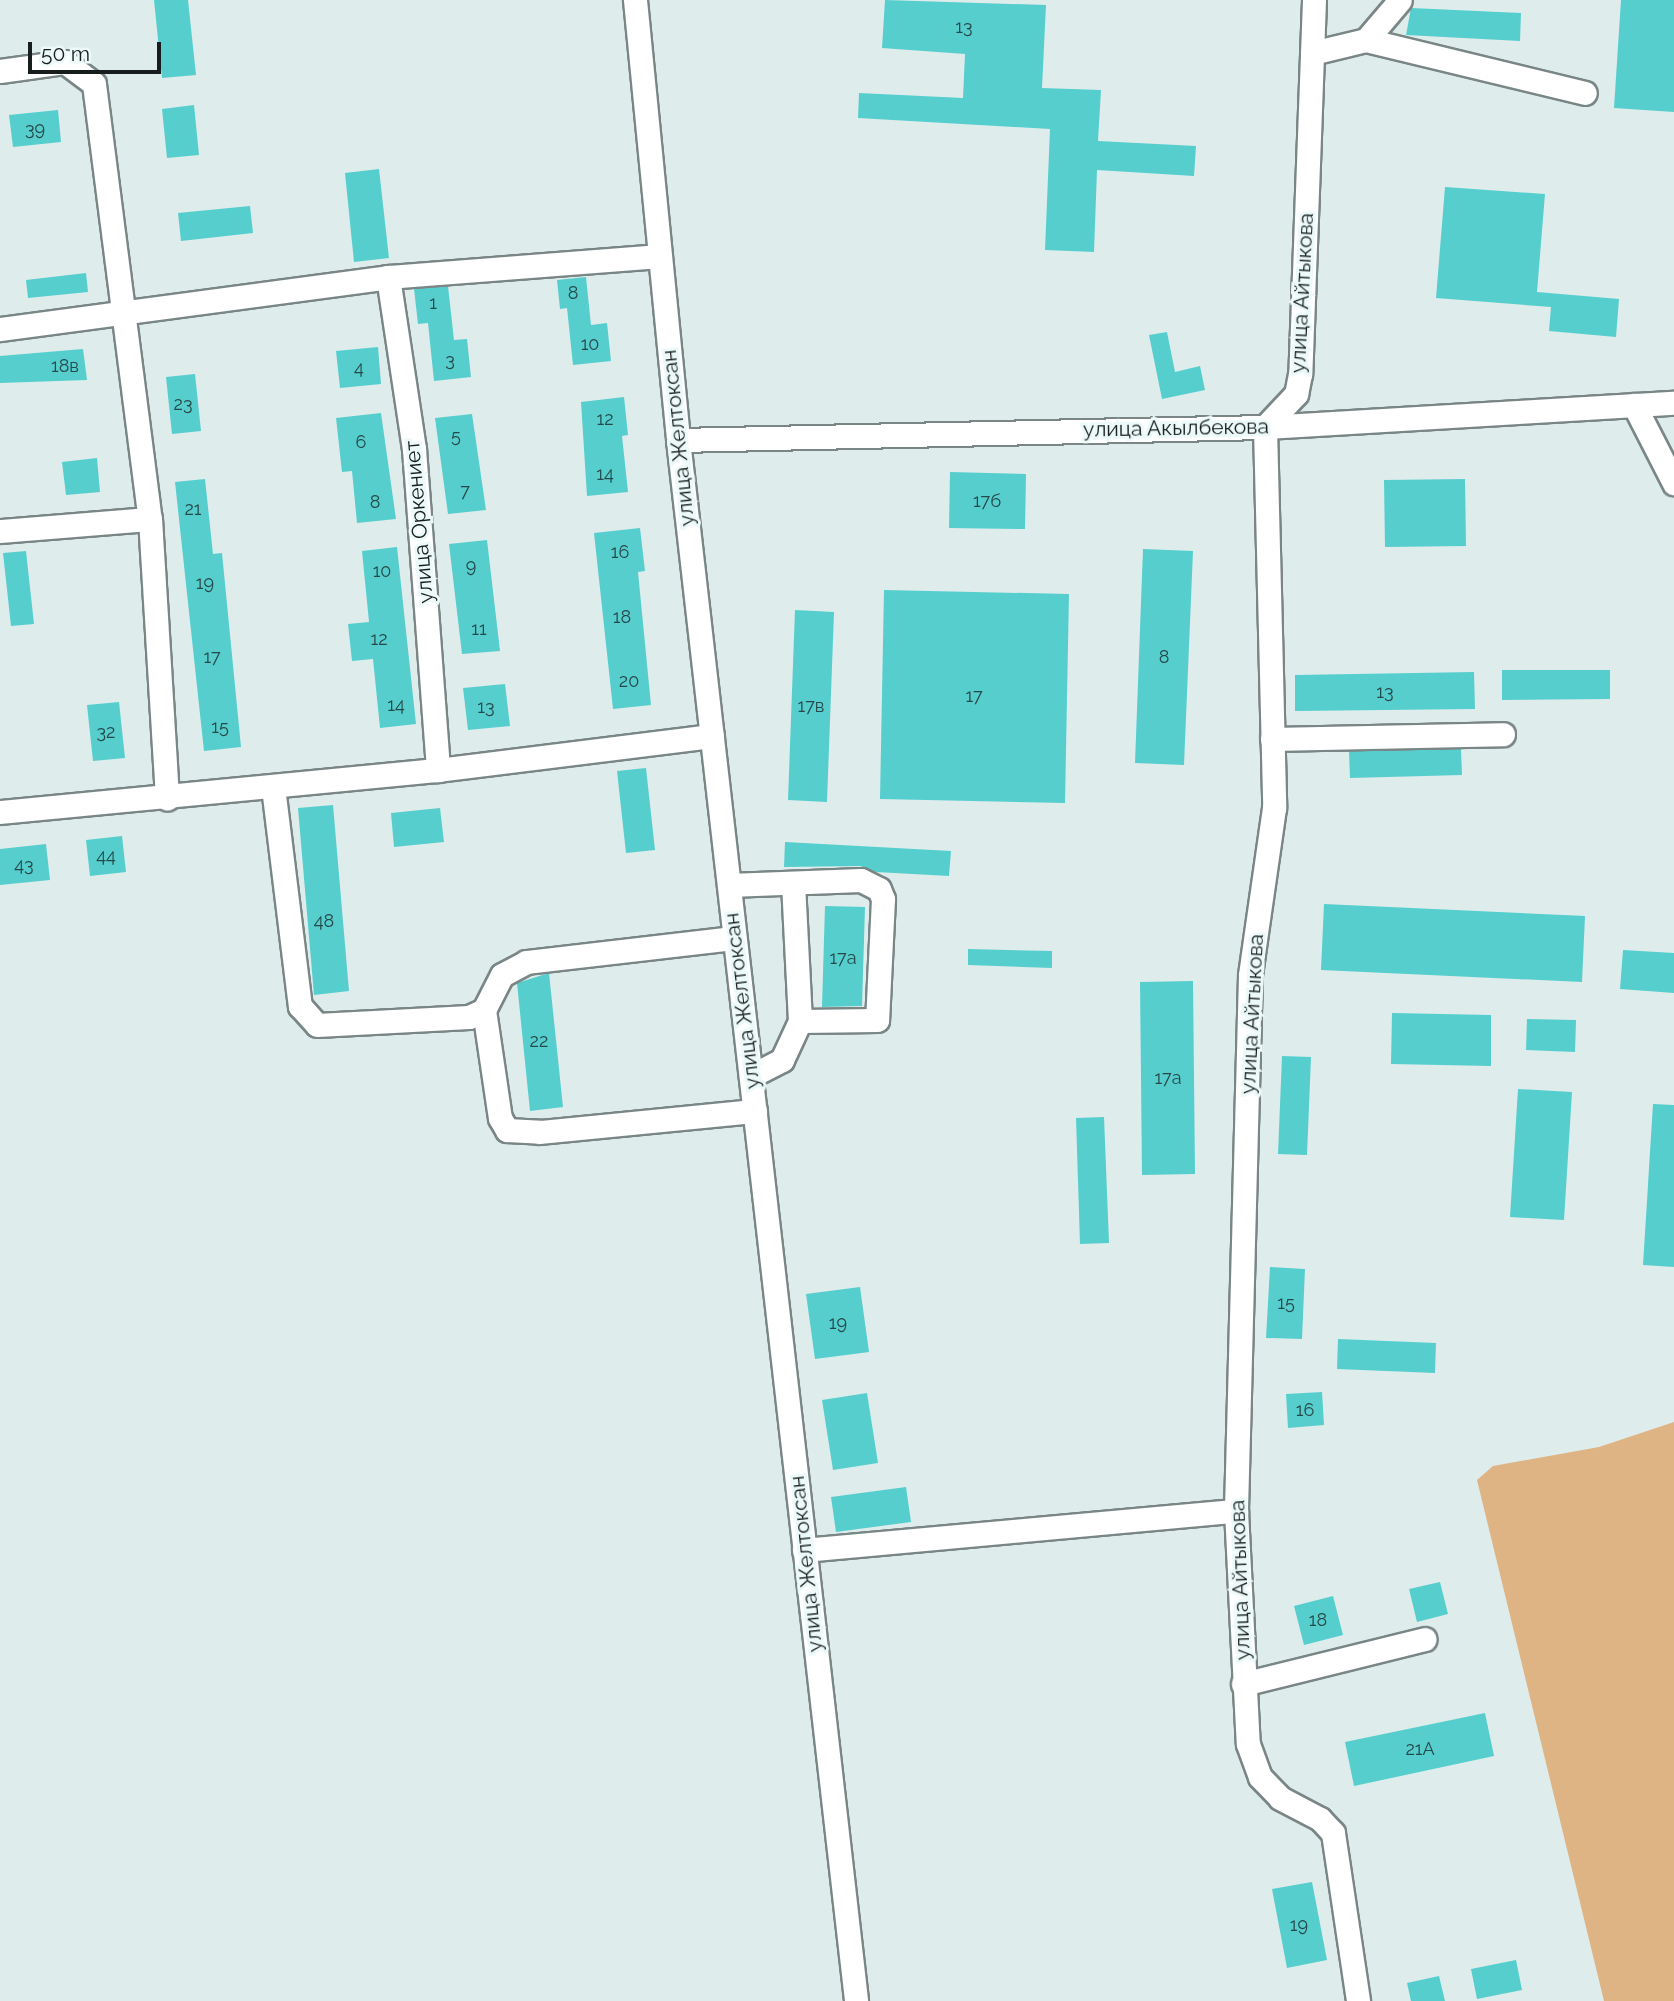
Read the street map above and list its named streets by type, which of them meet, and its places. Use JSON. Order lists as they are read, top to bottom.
{
  "streets": {
    "street": [
      "улица Айтыкова",
      "улица Акылбекова",
      "улица Желтоксан",
      "улица Оркениет"
    ]
  },
  "crossings": [
    ["улица Айтыкова", "улица Акылбекова"],
    ["улица Акылбекова", "улица Желтоксан"]
  ],
  "house_numbers": [
    "13",
    "39",
    "8",
    "1",
    "10",
    "3",
    "18в",
    "4",
    "23",
    "12",
    "5",
    "6",
    "14",
    "7",
    "17б",
    "8",
    "21",
    "16",
    "9",
    "10",
    "19",
    "18",
    "11",
    "12",
    "17",
    "8",
    "20",
    "13",
    "17",
    "14",
    "17в",
    "13",
    "15",
    "32",
    "44",
    "43",
    "48",
    "17а",
    "22",
    "17а",
    "15",
    "19",
    "16",
    "18",
    "21А",
    "19"
  ],
  "scale_bar": "50 m"
}
